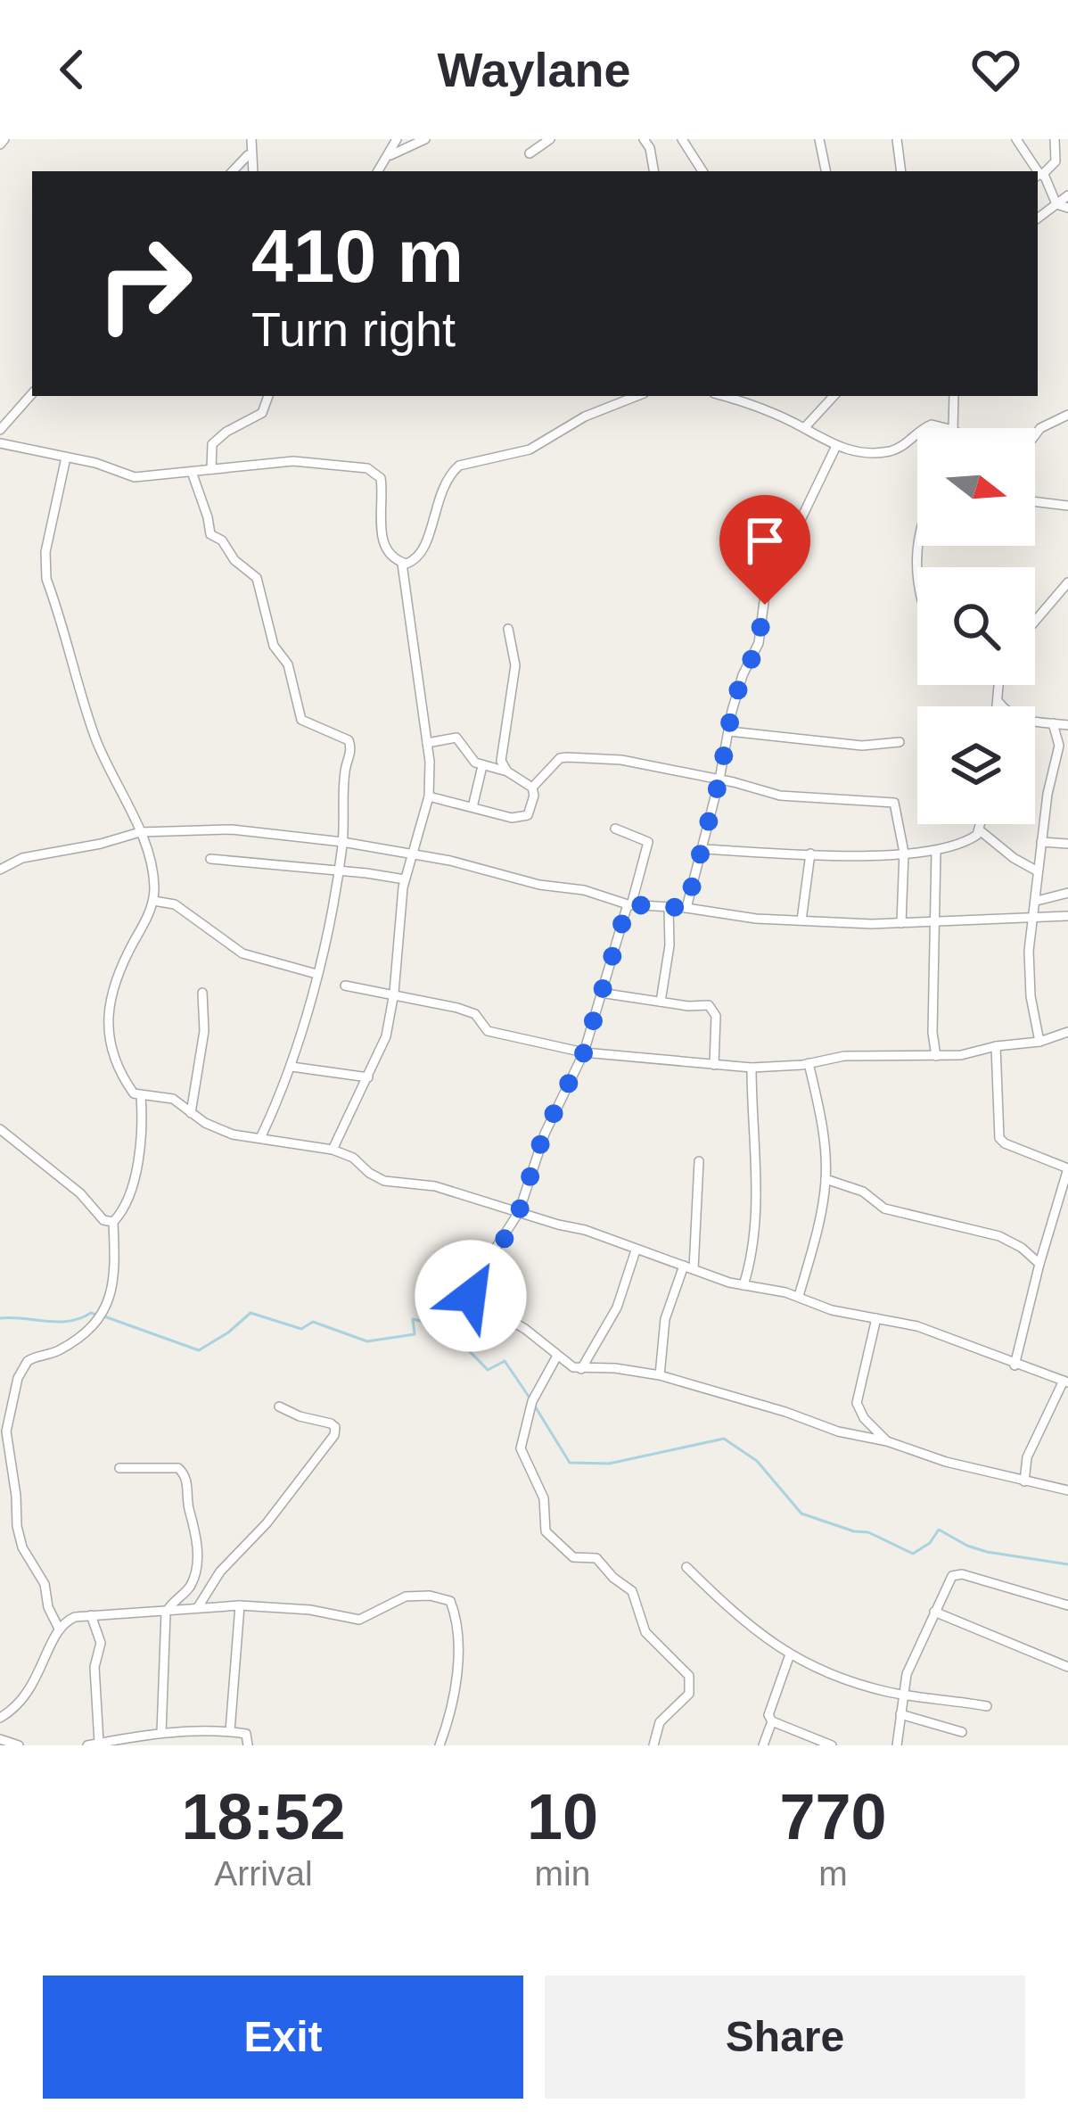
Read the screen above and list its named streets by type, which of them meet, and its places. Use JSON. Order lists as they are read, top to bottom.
{
  "north": "right",
  "page": {
    "header": "Waylane",
    "turn": ["410 m", "Turn right"],
    "eta": [
      "18:52",
      "Arrival",
      "10",
      "min",
      "770",
      "m"
    ],
    "buttons": ["Exit", "Share"]
  }
}
